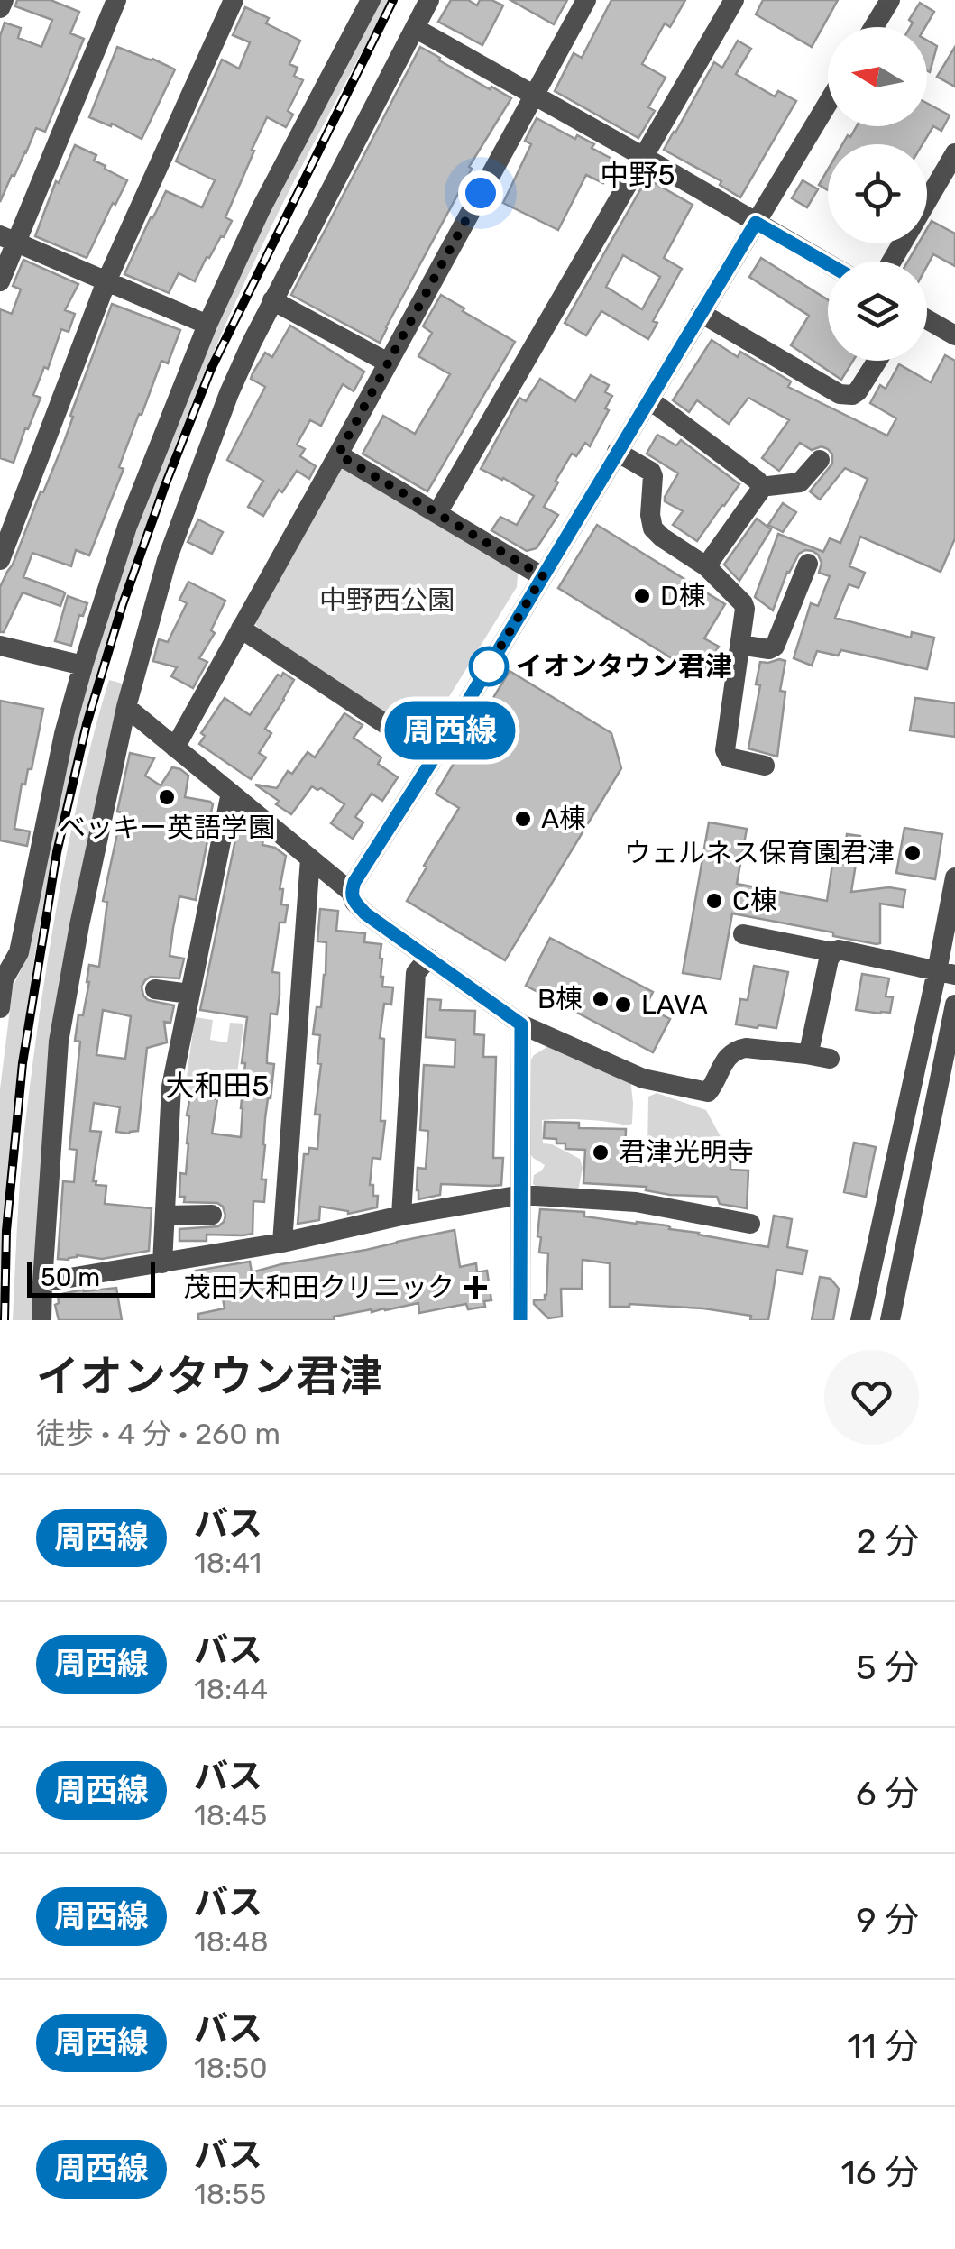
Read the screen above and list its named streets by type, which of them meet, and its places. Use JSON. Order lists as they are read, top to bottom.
{
  "districts": ["中野5", "大和田5"],
  "parks": ["中野西公園"],
  "places": {
    "other": [
      "D棟",
      "イオンタウン君津",
      "ベッキー英語学園",
      "A棟",
      "ウェルネス保育園君津",
      "C棟",
      "B棟",
      "LAVA",
      "君津光明寺"
    ],
    "health": ["茂田大和田クリニック"]
  },
  "lines": ["bus line 周西線"],
  "scale_bar": "50 m",
  "north": "left",
  "page": {
    "on_map": "周西線",
    "scale": "50 m",
    "heading": ["イオンタウン君津", "徒歩 · 4 分 · 260 m"],
    "list": [
      {
        "mark": "周西線",
        "name": "バス",
        "note": "18:41",
        "value": "2 分"
      },
      {
        "mark": "周西線",
        "name": "バス",
        "note": "18:44",
        "value": "5 分"
      },
      {
        "mark": "周西線",
        "name": "バス",
        "note": "18:45",
        "value": "6 分"
      },
      {
        "mark": "周西線",
        "name": "バス",
        "note": "18:48",
        "value": "9 分"
      },
      {
        "mark": "周西線",
        "name": "バス",
        "note": "18:50",
        "value": "11 分"
      },
      {
        "mark": "周西線",
        "name": "バス",
        "note": "18:55",
        "value": "16 分"
      }
    ]
  }
}
